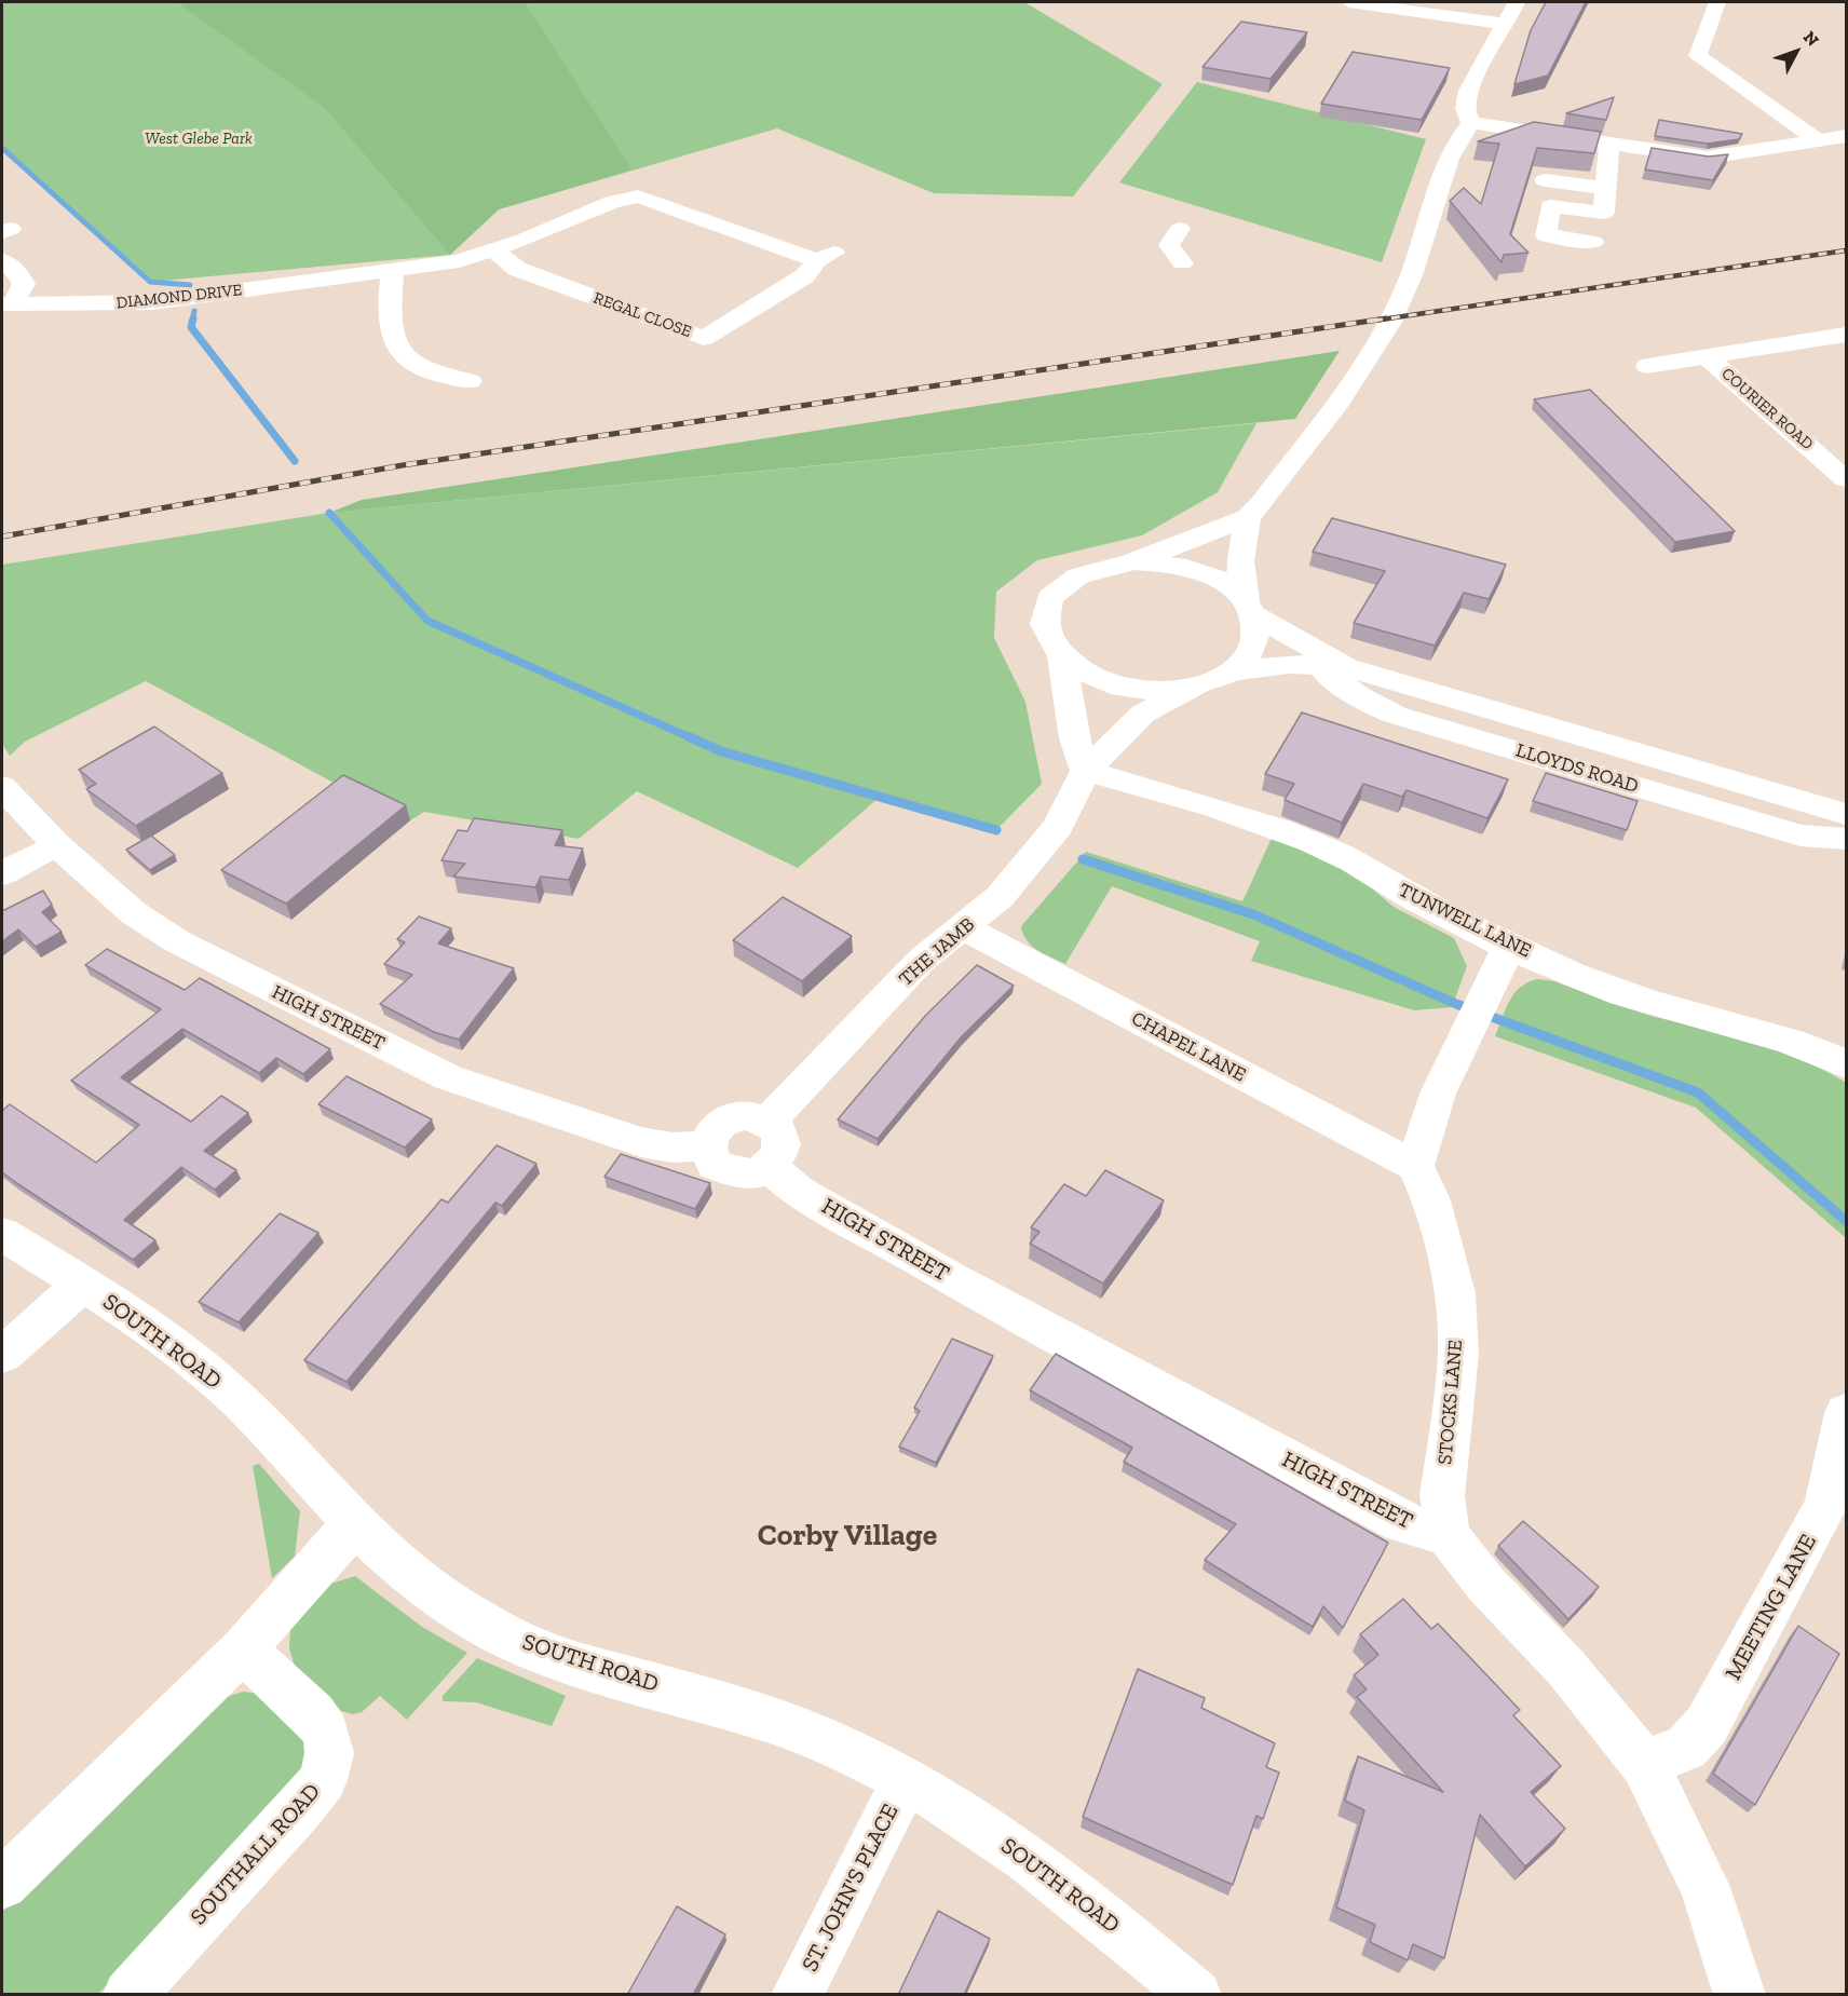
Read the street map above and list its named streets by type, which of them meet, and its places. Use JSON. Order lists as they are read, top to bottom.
{
  "streets": {
    "street": [
      "DIAMOND DRIVE",
      "REGAL CLOSE",
      "COURIER ROAD",
      "LLOYDS ROAD",
      "TUNWELL LANE",
      "THE JAMB",
      "HIGH STREET",
      "CHAPEL LANE",
      "SOUTH ROAD",
      "STOCKS LANE",
      "MEETING LANE",
      "SOUTHALL ROAD",
      "ST. JOHN'S PLACE"
    ]
  },
  "crossings": [
    ["DIAMOND DRIVE", "REGAL CLOSE"],
    ["LLOYDS ROAD", "THE JAMB"],
    ["TUNWELL LANE", "THE JAMB"],
    ["THE JAMB", "HIGH STREET"],
    ["THE JAMB", "CHAPEL LANE"],
    ["HIGH STREET", "STOCKS LANE"],
    ["CHAPEL LANE", "STOCKS LANE"],
    ["SOUTH ROAD", "ST. JOHN'S PLACE"]
  ],
  "districts": ["Corby Village"],
  "parks": ["West Glebe Park"],
  "north": "top right"
}
